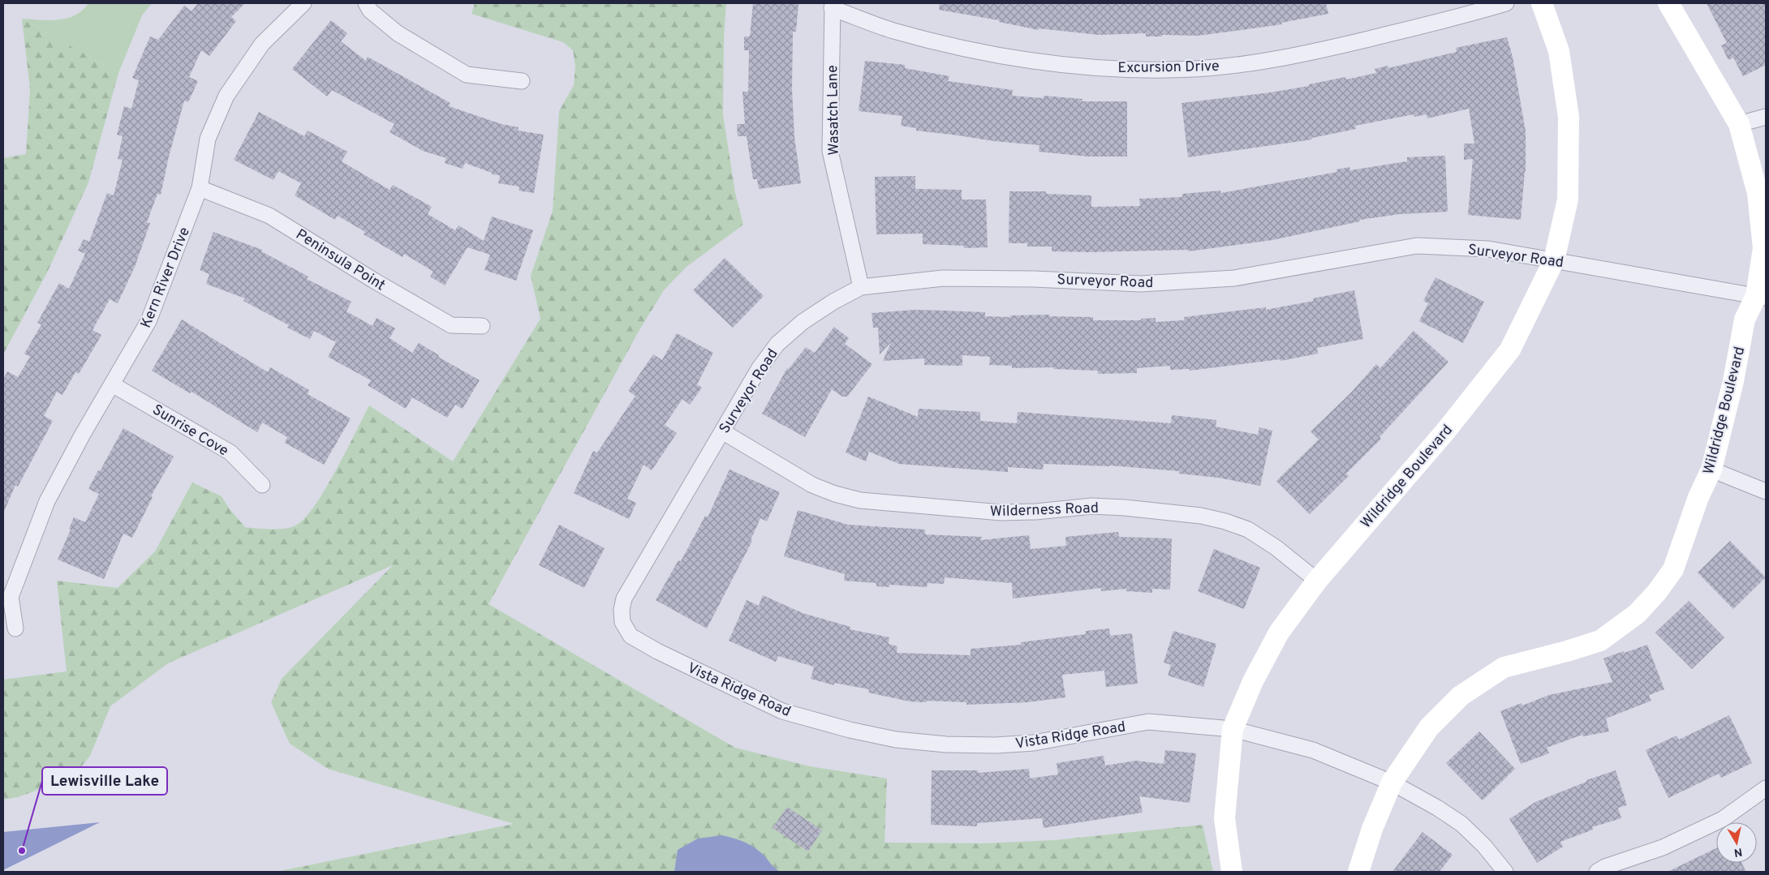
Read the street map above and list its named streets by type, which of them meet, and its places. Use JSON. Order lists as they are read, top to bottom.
{
  "streets": {
    "street": [
      "Excursion Drive",
      "Wasatch Lane",
      "Surveyor Road",
      "Peninsula Point",
      "Kern River Drive",
      "Wildridge Boulevard",
      "Sunrise Cove",
      "Wilderness Road",
      "Vista Ridge Road"
    ]
  },
  "crossings": [
    ["Excursion Drive", "Wasatch Lane"],
    ["Wasatch Lane", "Surveyor Road"],
    ["Surveyor Road", "Wildridge Boulevard"],
    ["Surveyor Road", "Wilderness Road"],
    ["Surveyor Road", "Vista Ridge Road"],
    ["Peninsula Point", "Kern River Drive"],
    ["Kern River Drive", "Sunrise Cove"],
    ["Wildridge Boulevard", "Wilderness Road"],
    ["Wildridge Boulevard", "Vista Ridge Road"]
  ],
  "places": ["Lewisville Lake"],
  "north": "bottom"
}
